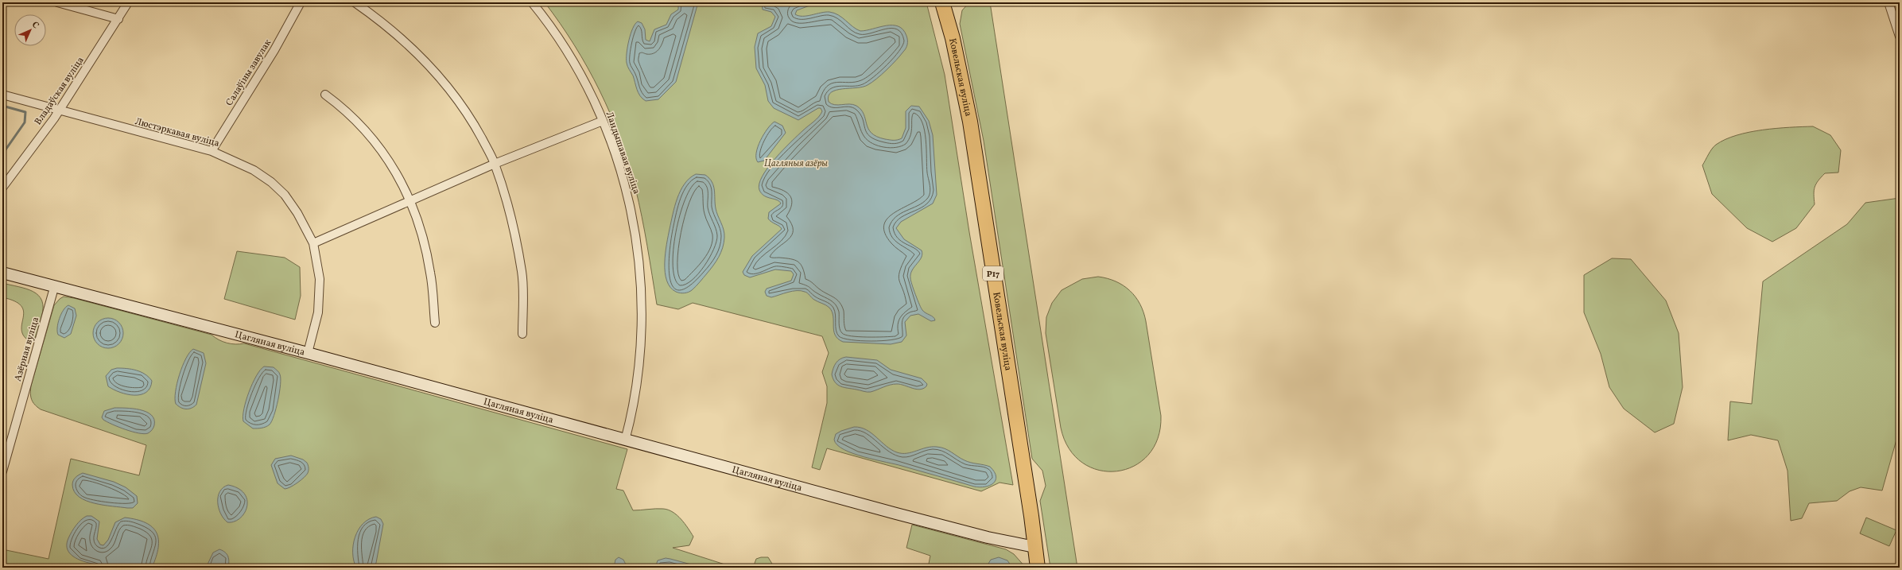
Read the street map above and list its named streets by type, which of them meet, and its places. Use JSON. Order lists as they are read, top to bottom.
{
  "streets": {
    "highway": ["Ковельская вуліца", "Р17"],
    "street": [
      "Салаўіны завулак",
      "Владаўская вуліца",
      "Люстэркавая вуліца",
      "Ландышавая вуліца",
      "Цагляная вуліца",
      "Азёрная вуліца"
    ]
  },
  "crossings": [
    ["Салаўіны завулак", "Люстэркавая вуліца"],
    ["Ковельская вуліца", "Цагляная вуліца"],
    ["Владаўская вуліца", "Люстэркавая вуліца"],
    ["Люстэркавая вуліца", "Цагляная вуліца"],
    ["Ландышавая вуліца", "Цагляная вуліца"],
    ["Цагляная вуліца", "Азёрная вуліца"]
  ],
  "parks": ["Цагляныя азёры"],
  "north": "top right"
}
